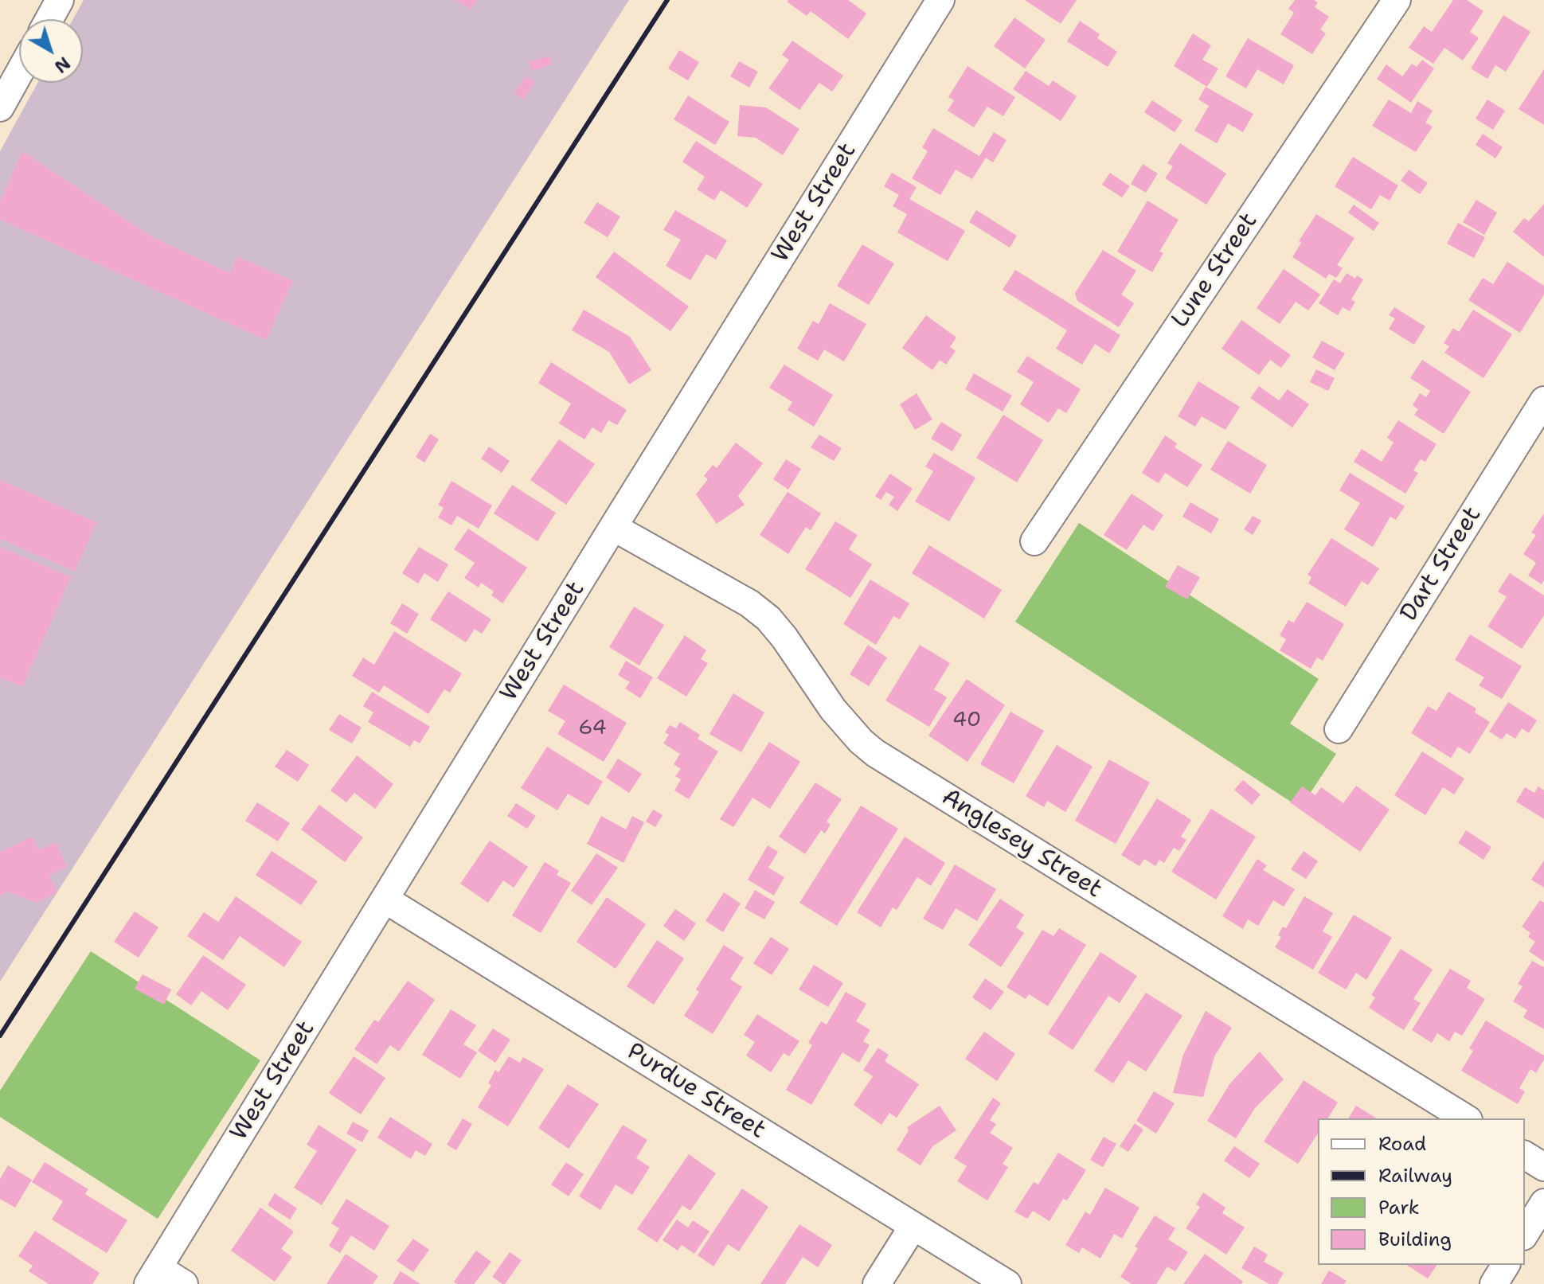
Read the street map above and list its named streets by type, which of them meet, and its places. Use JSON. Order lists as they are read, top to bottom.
{
  "streets": {
    "street": [
      "West Street",
      "Lune Street",
      "Dart Street",
      "Anglesey Street",
      "Purdue Street"
    ]
  },
  "crossings": [
    ["West Street", "Anglesey Street"],
    ["West Street", "Purdue Street"]
  ],
  "house_numbers": ["40", "64"],
  "legend": [
    "Road",
    "Railway",
    "Park",
    "Building"
  ],
  "north": "bottom right"
}
